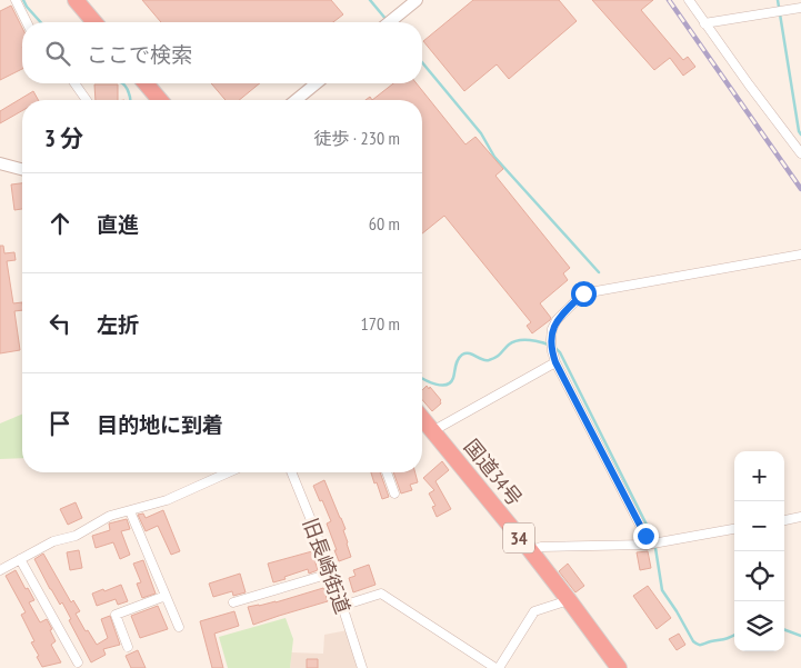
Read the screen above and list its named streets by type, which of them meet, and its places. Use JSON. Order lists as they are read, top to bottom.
{
  "streets": {
    "highway": ["国道34号", "34"],
    "street": ["旧長崎街道"]
  },
  "page": {
    "search": "ここで検索",
    "heading": ["3 分", "徒歩 · 230 m"],
    "list": [
      ["直進", "60 m"],
      ["左折", "170 m"],
      "目的地に到着"
    ],
    "map_buttons": ["+", "−"]
  }
}
